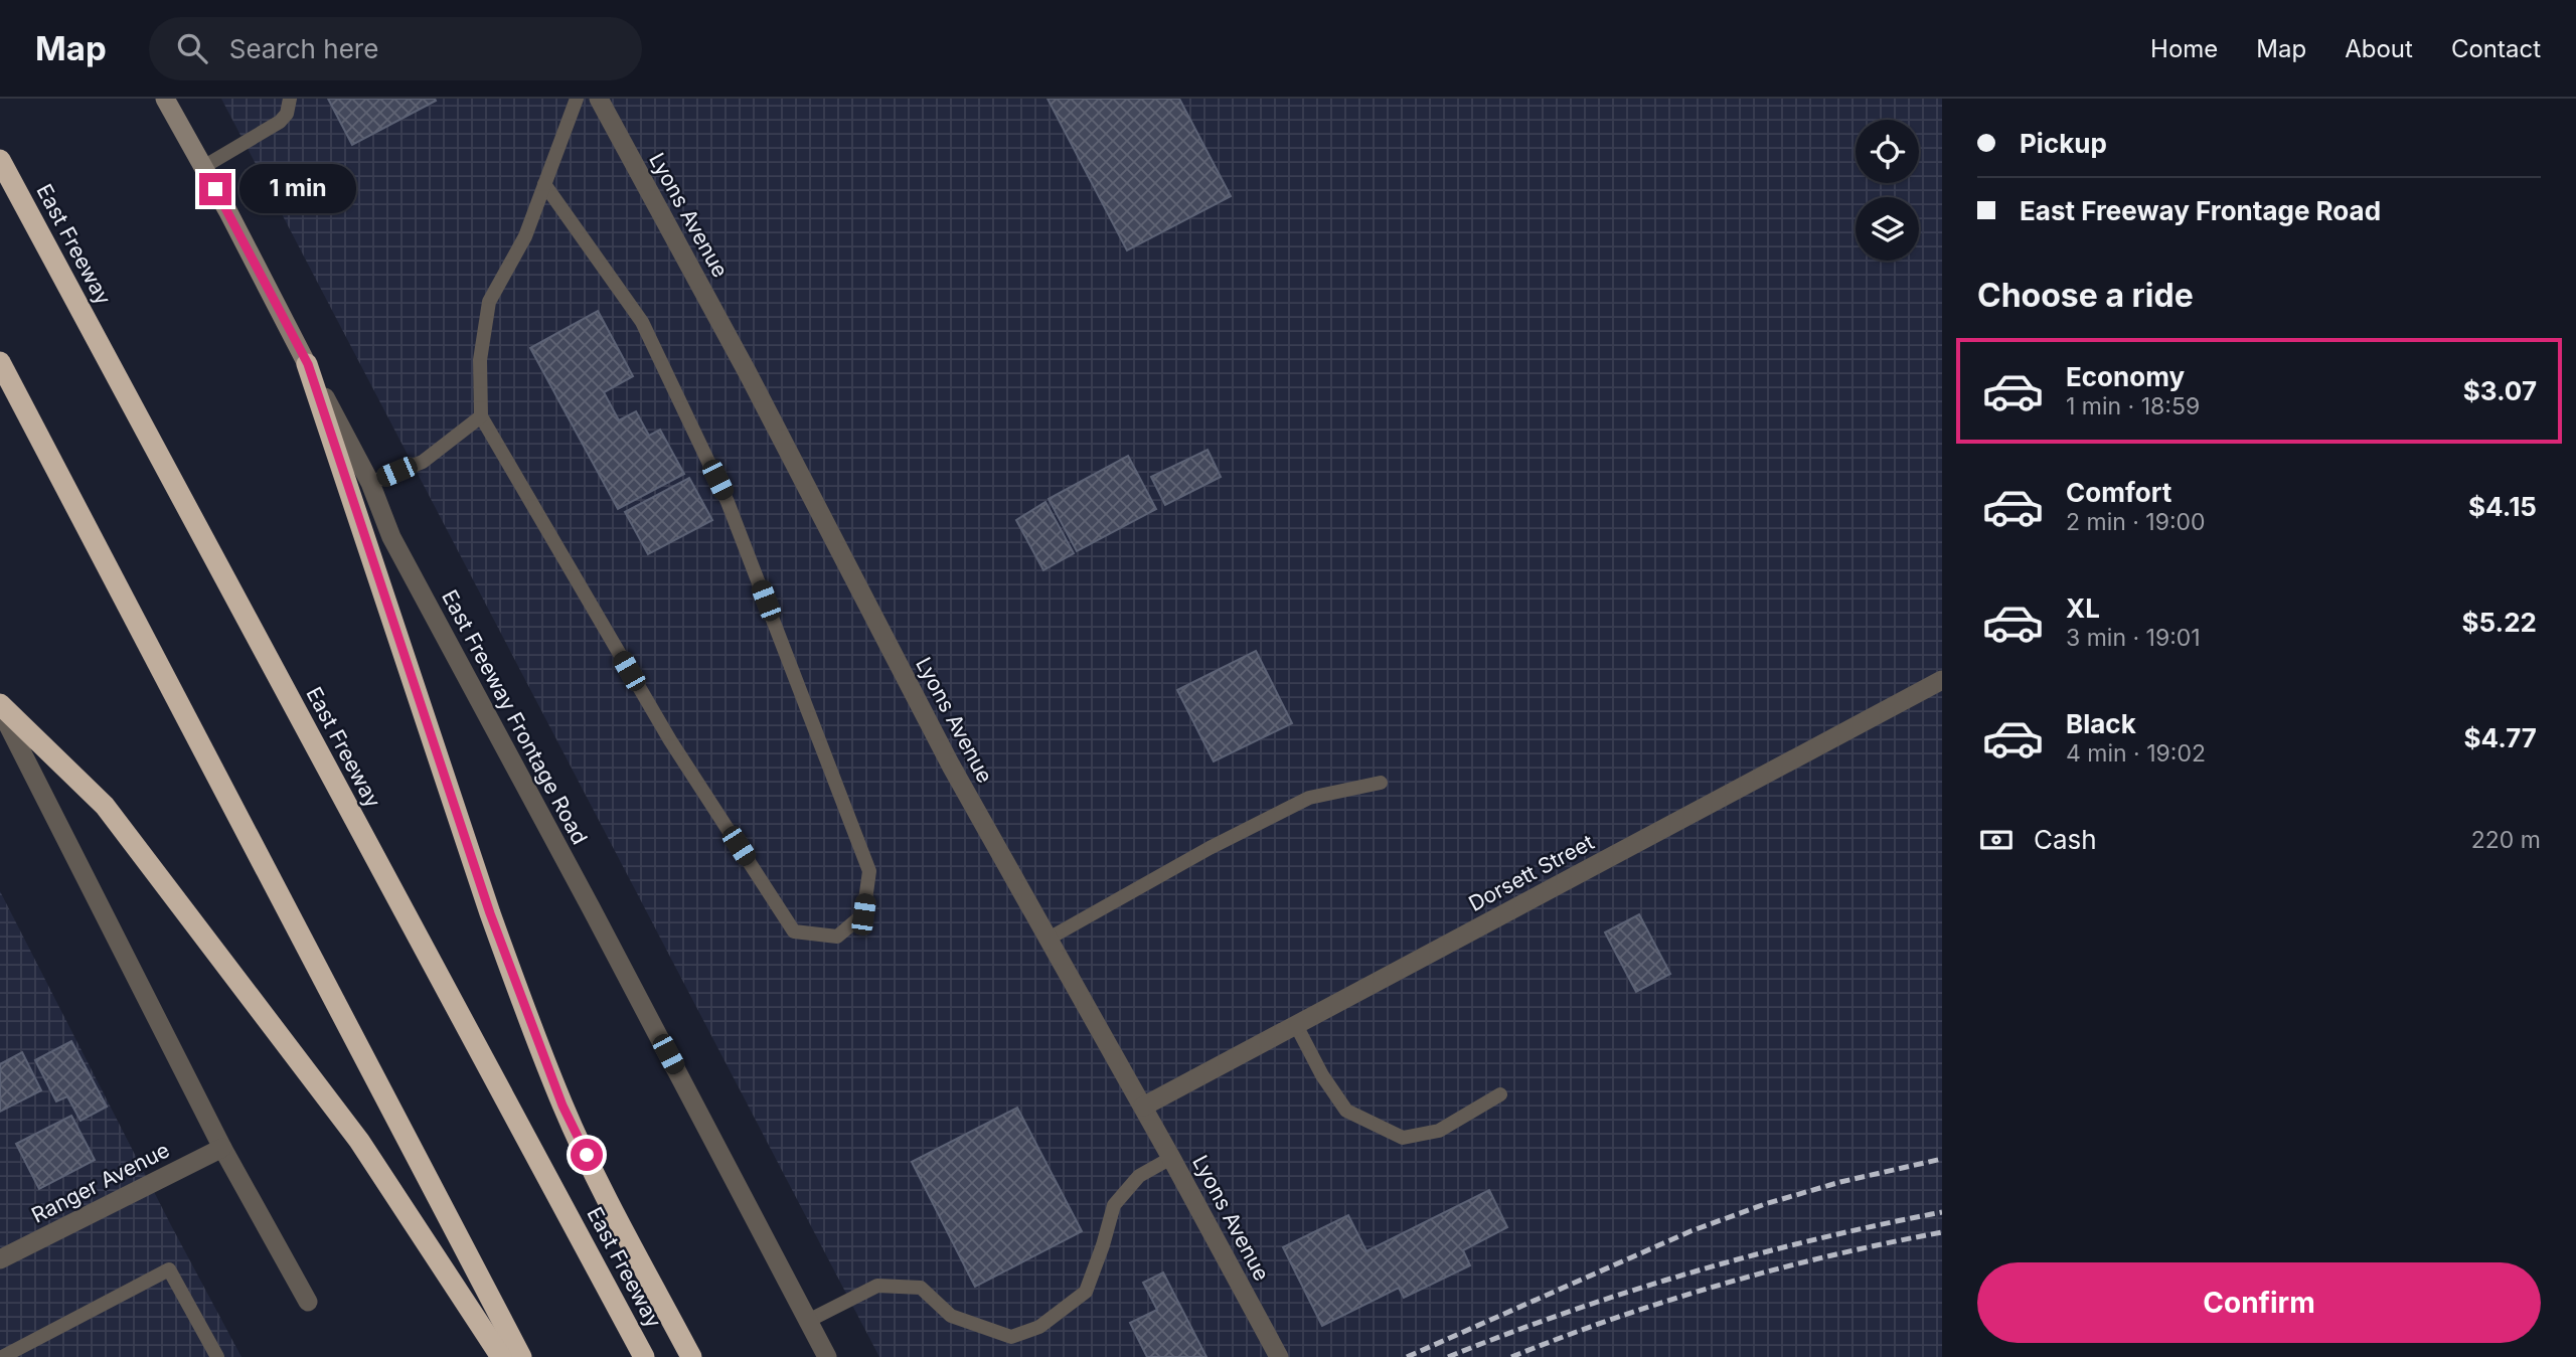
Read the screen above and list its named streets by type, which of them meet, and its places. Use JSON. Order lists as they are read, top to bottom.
{
  "streets": {
    "highway": ["East Freeway"],
    "main road": ["East Freeway Frontage Road"],
    "street": ["Lyons Avenue", "Dorsett Street", "Ranger Avenue"]
  },
  "crossings": [
    ["Lyons Avenue", "Dorsett Street"]
  ],
  "page": {
    "header": "Map",
    "search": "Search here",
    "nav": [
      "Home",
      "Map",
      "About",
      "Contact"
    ],
    "banner": ["Pickup", "East Freeway Frontage Road"],
    "bubble": "1 min",
    "heading": "Choose a ride",
    "list": [
      {
        "name": "Economy",
        "note": "1 min · 18:59",
        "value": "$3.07"
      },
      {
        "name": "Comfort",
        "note": "2 min · 19:00",
        "value": "$4.15"
      },
      {
        "name": "XL",
        "note": "3 min · 19:01",
        "value": "$5.22"
      },
      {
        "name": "Black",
        "note": "4 min · 19:02",
        "value": "$4.77"
      }
    ],
    "pay": ["Cash", "220 m"],
    "buttons": "Confirm"
  }
}
